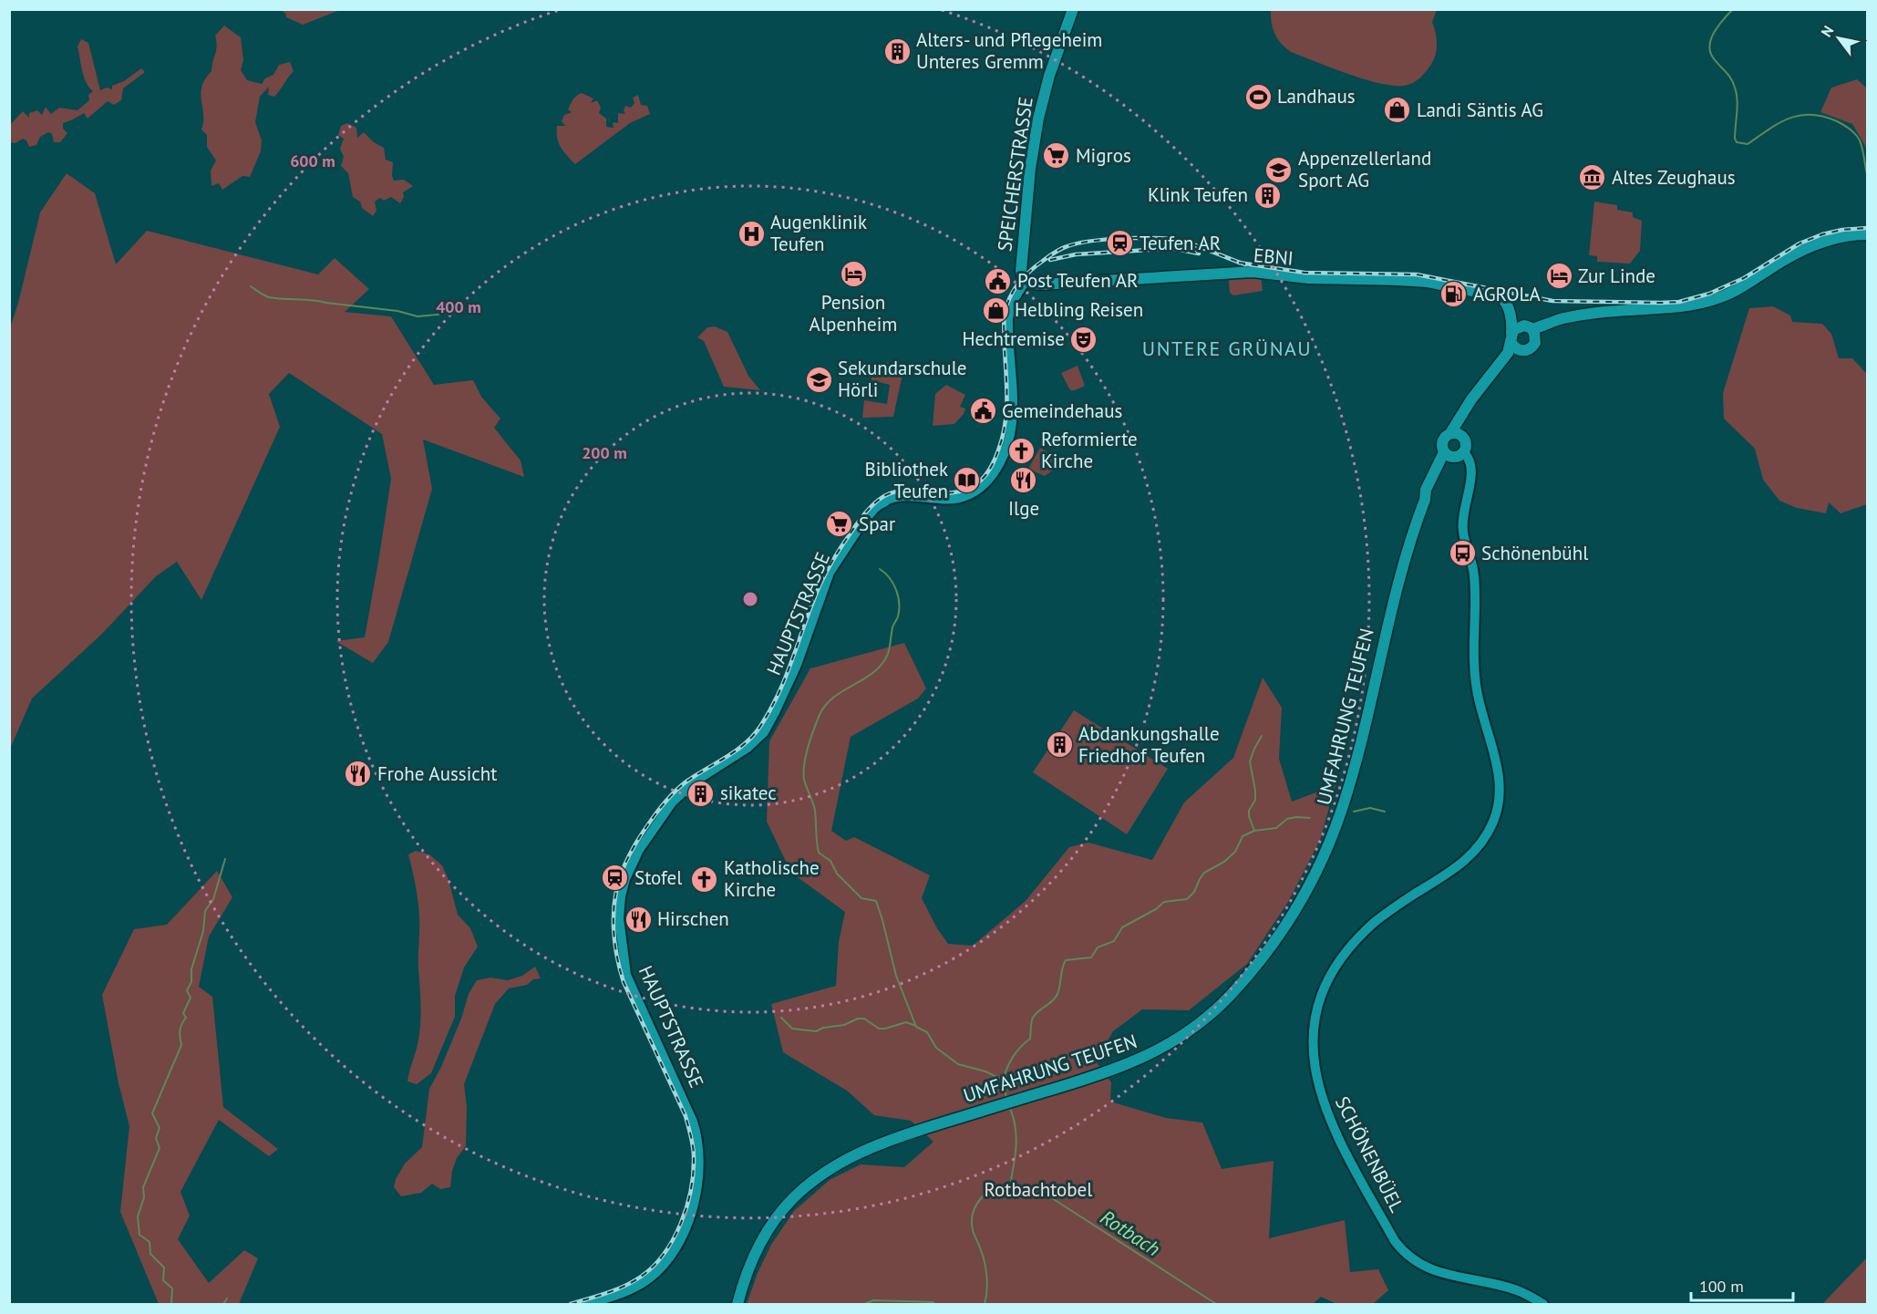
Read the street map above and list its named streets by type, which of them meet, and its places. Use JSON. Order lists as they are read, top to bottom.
{
  "streets": {
    "main road": ["SPEICHERSTRASSE", "EBNI", "UMFAHRUNG TEUFEN"],
    "street": ["HAUPTSTRASSE", "SCHÖNENBÜEL"]
  },
  "crossings": [
    ["SPEICHERSTRASSE", "EBNI"],
    ["SPEICHERSTRASSE", "HAUPTSTRASSE"],
    ["EBNI", "HAUPTSTRASSE"],
    ["UMFAHRUNG TEUFEN", "SCHÖNENBÜEL"]
  ],
  "districts": ["UNTERE GRÜNAU"],
  "water": ["Rotbach"],
  "parks": ["Rotbachtobel"],
  "places": {
    "building": [
      "Alters- und Pflegeheim Unteres Gremm",
      "Klink Teufen",
      "Abdankungshalle Friedhof Teufen",
      "sikatec"
    ],
    "sports": ["Landhaus"],
    "shop": ["Landi Säntis AG", "Helbling Reisen"],
    "supermarket": ["Migros", "Spar"],
    "school or university": ["Appenzellerland Sport AG", "Sekundarschule Hörli"],
    "museum": ["Altes Zeughaus"],
    "hospital": ["Augenklinik Teufen"],
    "station": ["Teufen AR", "Stofel"],
    "hotel": ["Pension Alpenheim", "Zur Linde"],
    "public building": ["Post Teufen AR", "Gemeindehaus"],
    "fuel station": ["AGROLA"],
    "theatre": ["Hechtremise"],
    "church": ["Reformierte Kirche", "Katholische Kirche"],
    "library": ["Bibliothek Teufen"],
    "restaurant": ["Ilge", "Frohe Aussicht", "Hirschen"],
    "bus stop": ["Schönenbühl"]
  },
  "scale_bar": "100 m",
  "north": "top left",
  "rings": ["600 m", "400 m", "200 m"]
}
